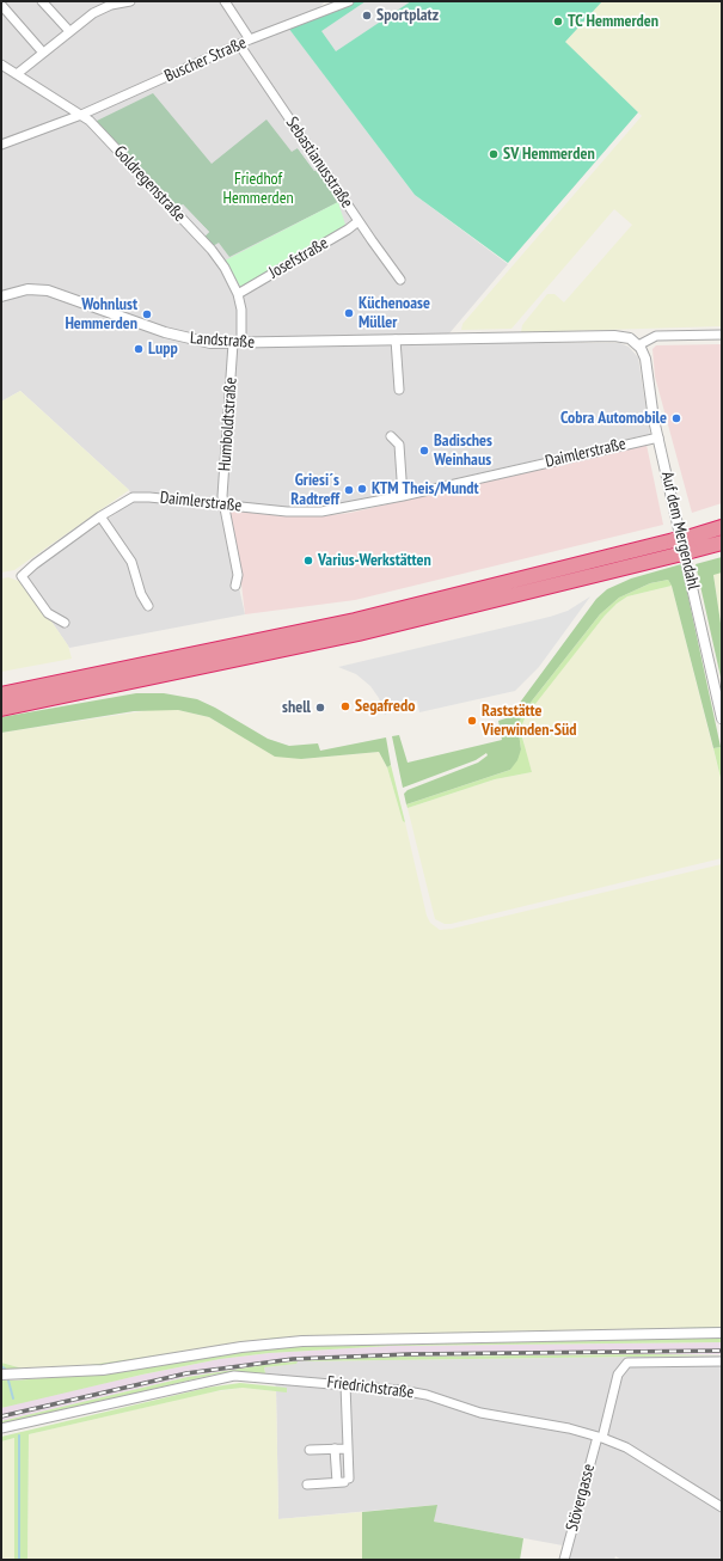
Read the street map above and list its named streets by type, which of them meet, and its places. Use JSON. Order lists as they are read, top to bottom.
{
  "streets": {
    "street": [
      "Buscher Straße",
      "Sebastianusstraße",
      "Goldregenstraße",
      "Josefstraße",
      "Landstraße",
      "Humboldtstraße",
      "Daimlerstraße",
      "Auf dem Mergendahl",
      "Friedrichstraße",
      "Stövergasse"
    ]
  },
  "crossings": [
    ["Buscher Straße", "Sebastianusstraße"],
    ["Buscher Straße", "Goldregenstraße"],
    ["Sebastianusstraße", "Josefstraße"],
    ["Goldregenstraße", "Josefstraße"],
    ["Goldregenstraße", "Landstraße"],
    ["Goldregenstraße", "Humboldtstraße"],
    ["Landstraße", "Humboldtstraße"],
    ["Landstraße", "Auf dem Mergendahl"],
    ["Humboldtstraße", "Daimlerstraße"],
    ["Daimlerstraße", "Auf dem Mergendahl"],
    ["Friedrichstraße", "Stövergasse"]
  ],
  "parks": ["Friedhof Hemmerden"],
  "places": [
    "Sportplatz",
    "TC Hemmerden",
    "SV Hemmerden",
    "Küchenoase Müller",
    "Wohnlust Hemmerden",
    "Lupp",
    "Cobra Automobile",
    "Badisches Weinhaus",
    "KTM Theis/Mundt",
    "Griesi´s Radtreff",
    "Varius-Werkstätten",
    "Segafredo",
    "shell",
    "Raststätte Vierwinden-Süd"
  ]
}
